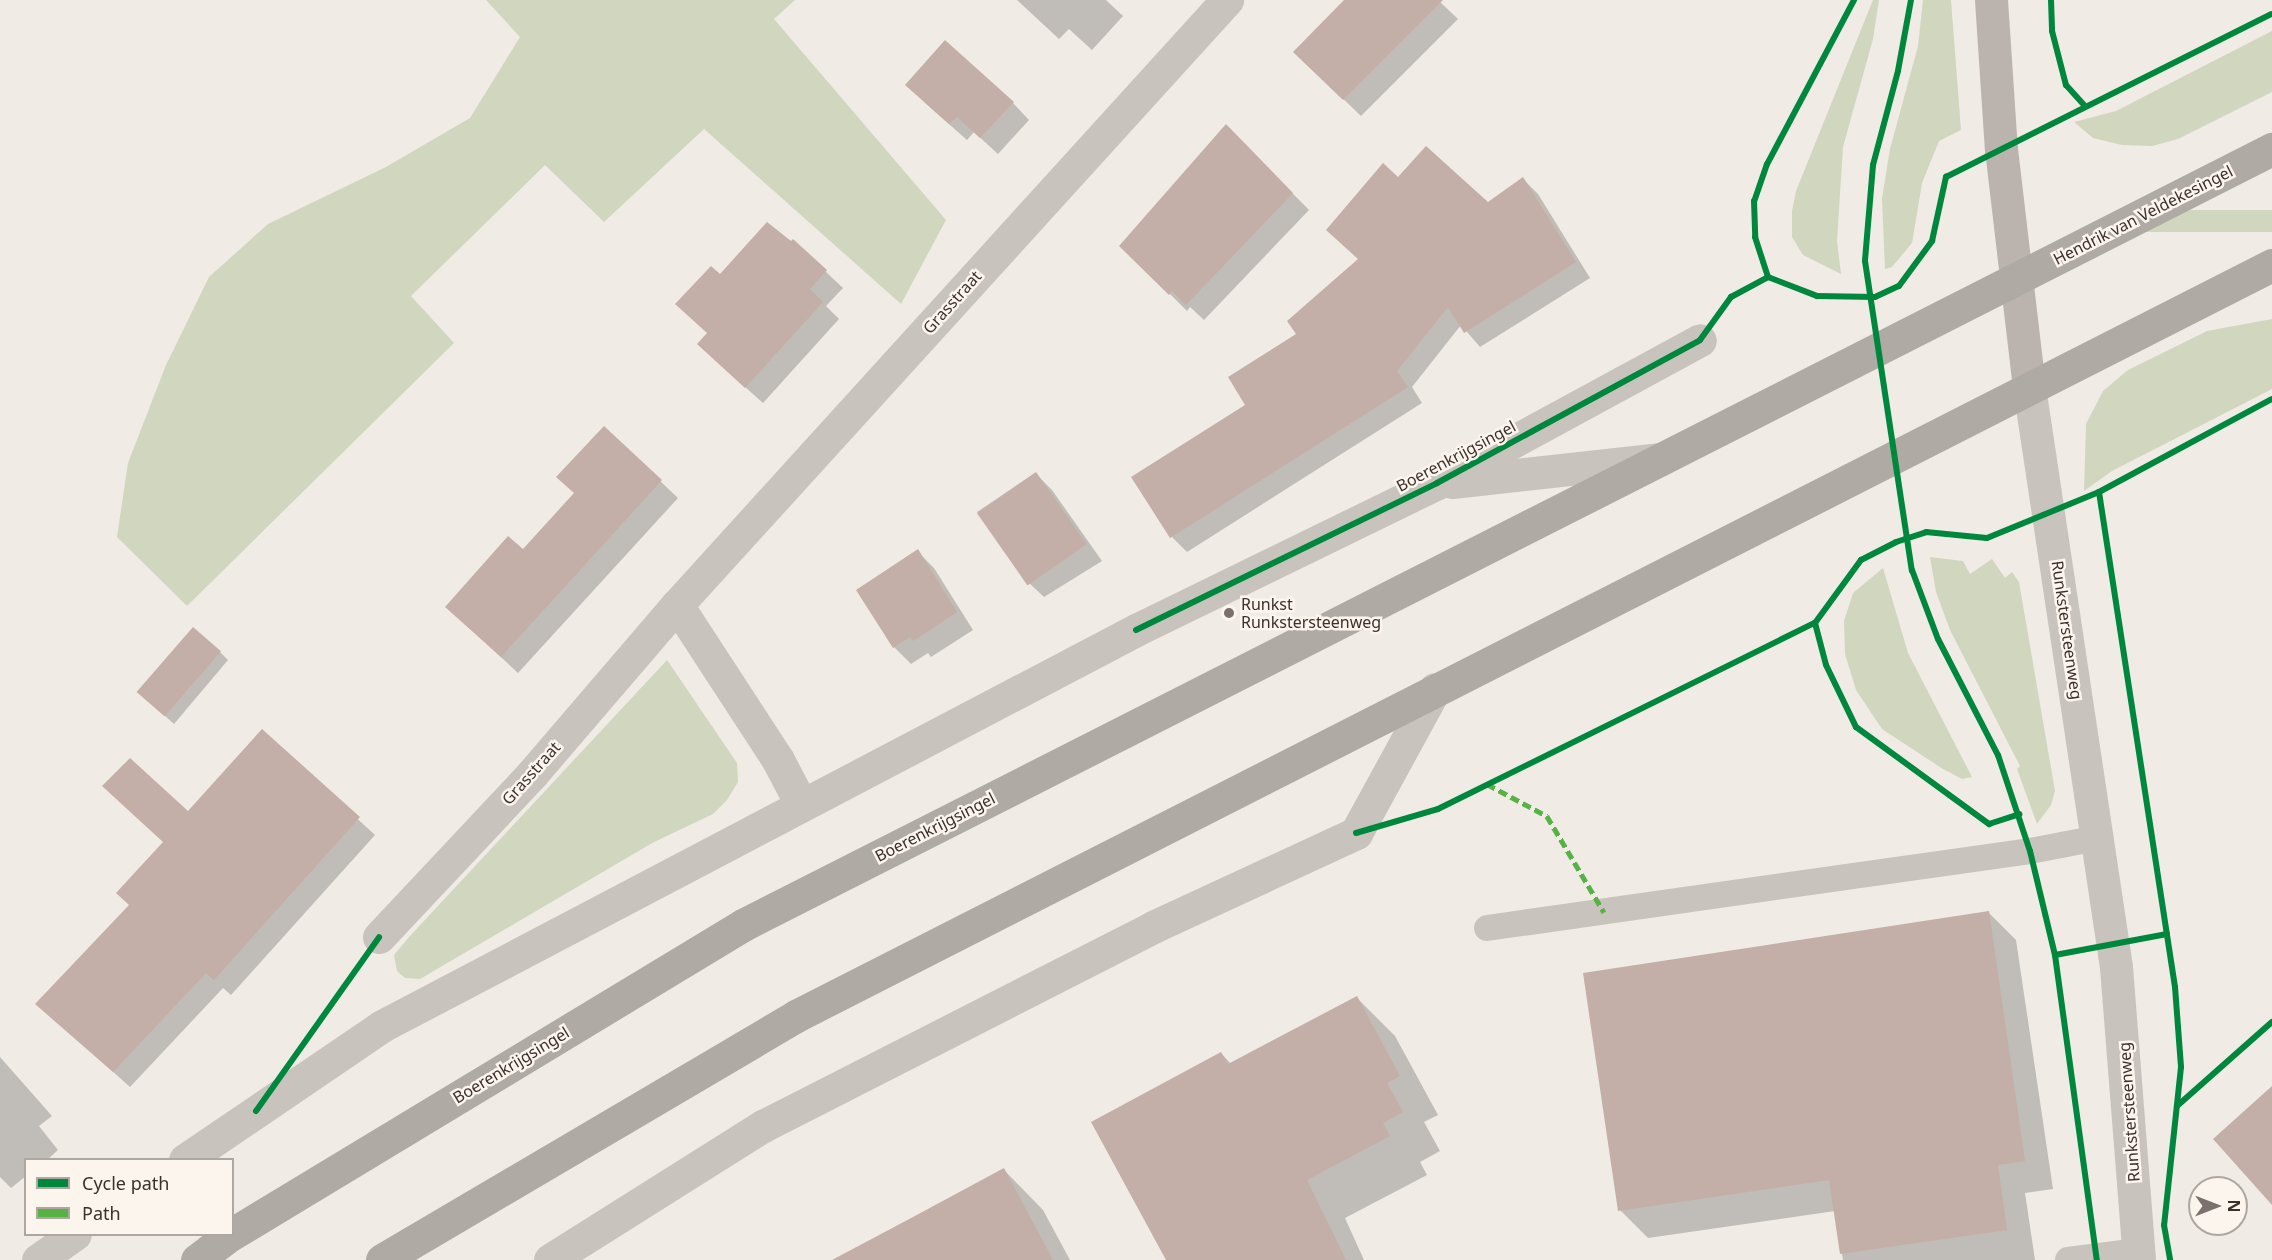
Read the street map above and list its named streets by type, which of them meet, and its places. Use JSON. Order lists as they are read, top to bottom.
{
  "streets": {
    "highway": ["Hendrik van Veldekesingel", "Boerenkrijgsingel"],
    "street": ["Grasstraat", "Runkstersteenweg"]
  },
  "crossings": [
    ["Hendrik van Veldekesingel", "Boerenkrijgsingel"],
    ["Hendrik van Veldekesingel", "Runkstersteenweg"],
    ["Boerenkrijgsingel", "Runkstersteenweg"]
  ],
  "places": ["Runkst Runkstersteenweg"],
  "legend": ["Cycle path", "Path"],
  "north": "right"
}
